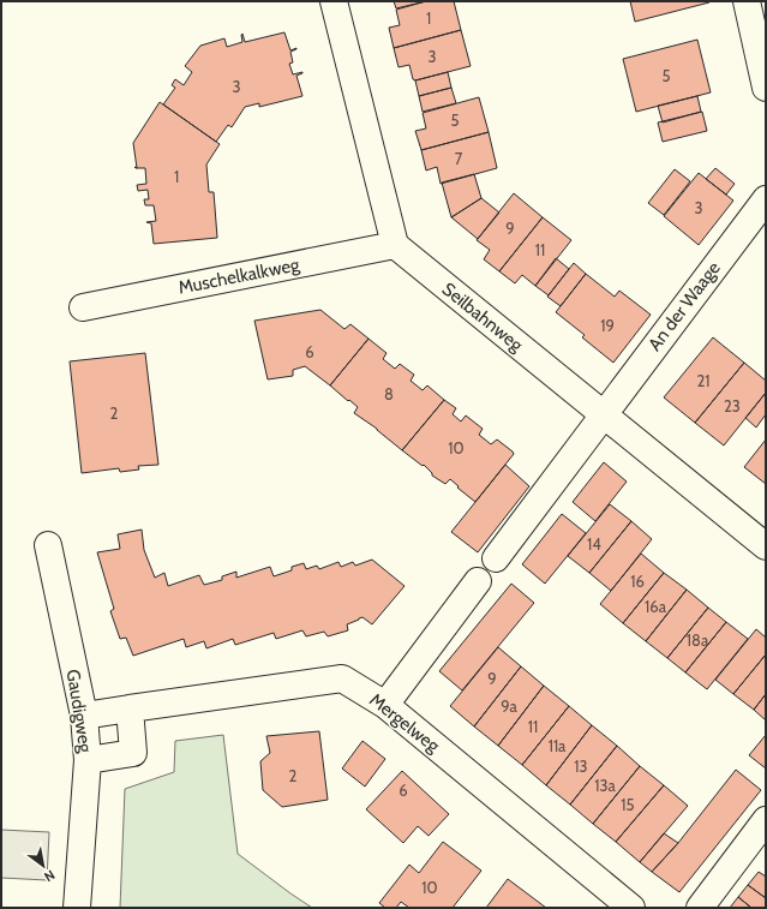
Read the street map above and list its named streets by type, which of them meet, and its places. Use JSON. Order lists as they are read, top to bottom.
{
  "streets": {
    "street": [
      "Muschelkalkweg",
      "An der Waage",
      "Seilbahnweg",
      "Gaudigweg",
      "Mergelweg"
    ]
  },
  "crossings": [
    ["Muschelkalkweg", "Seilbahnweg"],
    ["An der Waage", "Seilbahnweg"],
    ["Gaudigweg", "Mergelweg"]
  ],
  "house_numbers": [
    "1",
    "3",
    "5",
    "3",
    "5",
    "7",
    "1",
    "3",
    "9",
    "11",
    "19",
    "6",
    "21",
    "8",
    "23",
    "2",
    "10",
    "14",
    "16",
    "16a",
    "18a",
    "9",
    "9a",
    "11",
    "11a",
    "13",
    "2",
    "13a",
    "6",
    "15",
    "10"
  ],
  "north": "bottom right"
}
